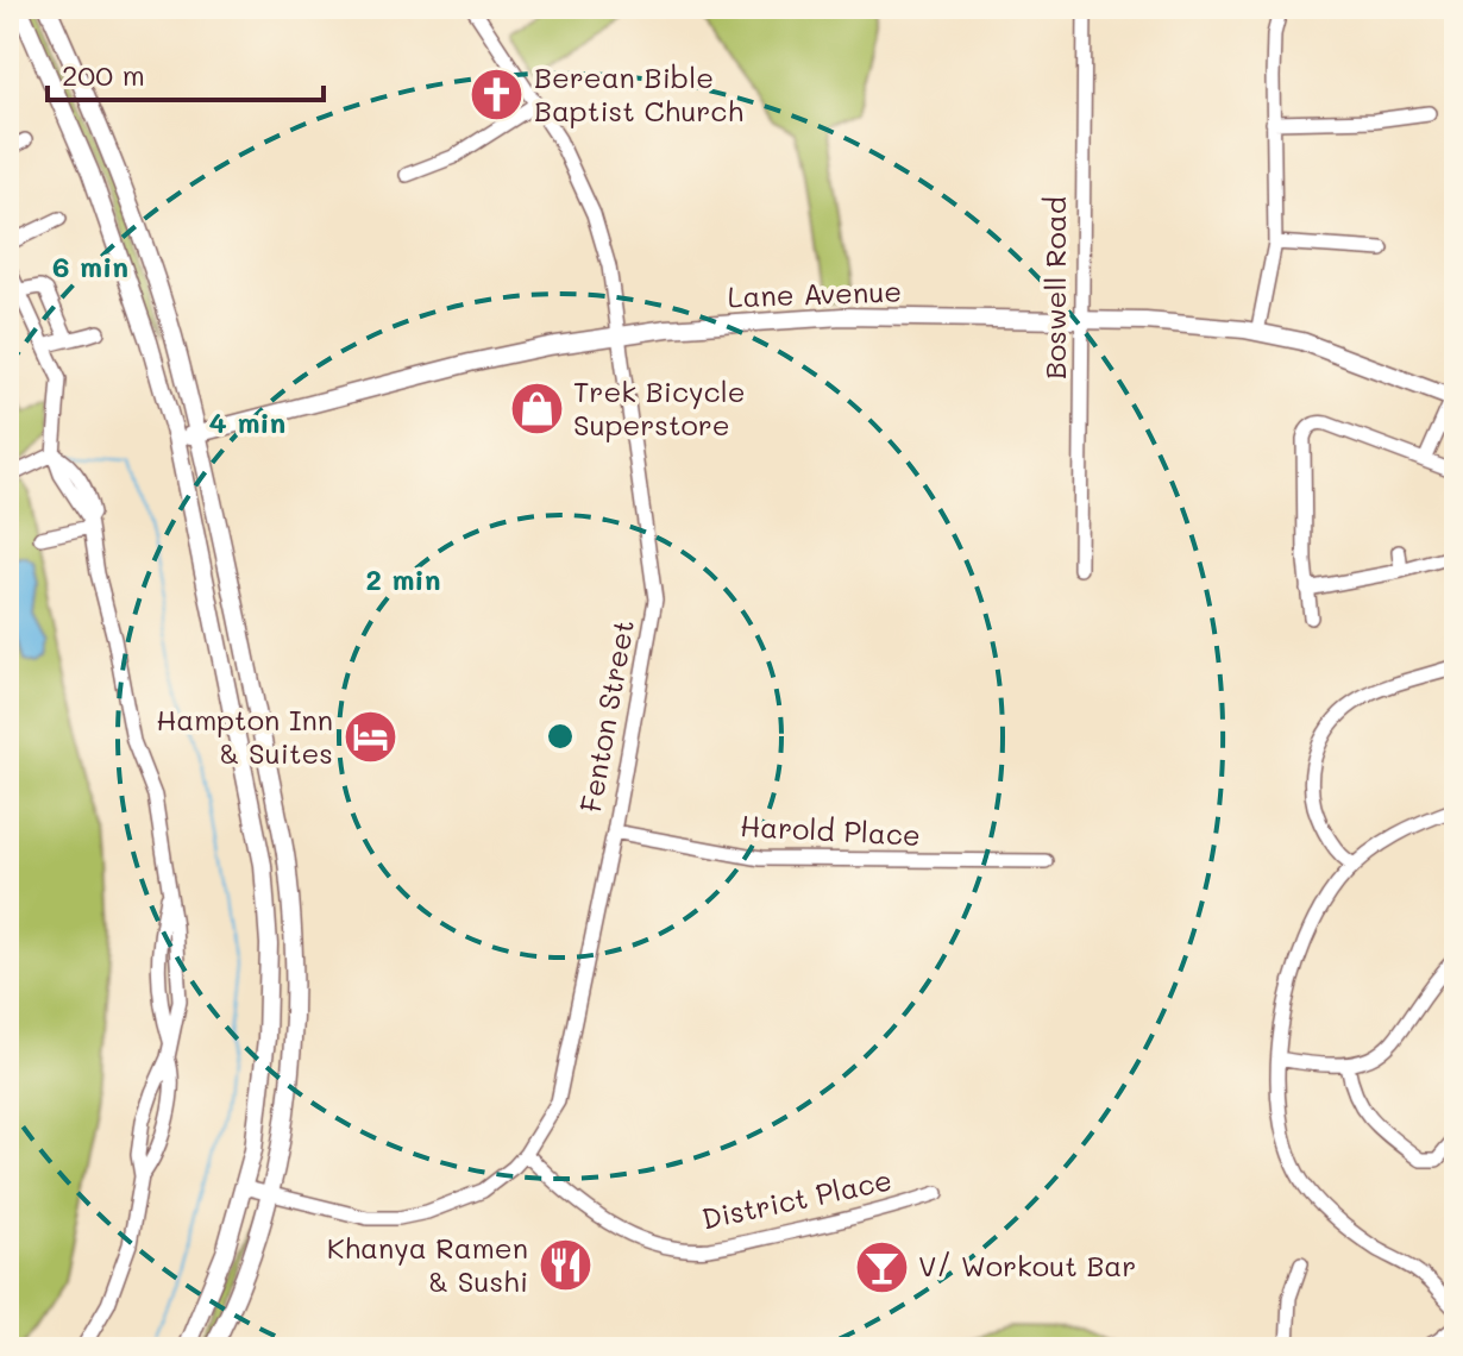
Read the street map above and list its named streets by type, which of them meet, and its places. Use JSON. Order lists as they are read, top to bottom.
{
  "streets": {
    "main road": ["Lane Avenue"],
    "street": [
      "Boswell Road",
      "Fenton Street",
      "Harold Place",
      "District Place"
    ]
  },
  "crossings": [
    ["Boswell Road", "Lane Avenue"],
    ["Lane Avenue", "Fenton Street"],
    ["Fenton Street", "Harold Place"],
    ["Fenton Street", "District Place"]
  ],
  "places": {
    "church": ["Berean Bible Baptist Church"],
    "shop": ["Trek Bicycle Superstore"],
    "hotel": ["Hampton Inn & Suites"],
    "restaurant": ["Khanya Ramen & Sushi"],
    "bar": ["V/ Workout Bar"]
  },
  "scale_bar": "200 m",
  "rings": ["6 min", "4 min", "2 min"]
}
